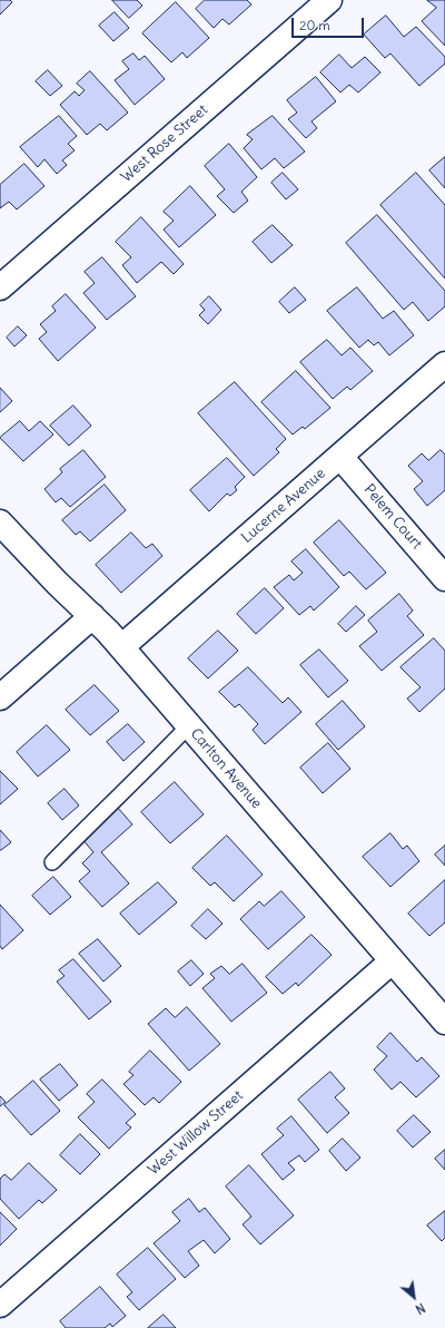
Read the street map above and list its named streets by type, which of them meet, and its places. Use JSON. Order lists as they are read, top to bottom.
{
  "streets": {
    "street": [
      "West Rose Street",
      "Lucerne Avenue",
      "Pelem Court",
      "Carlton Avenue",
      "West Willow Street"
    ]
  },
  "crossings": [
    ["Lucerne Avenue", "Pelem Court"],
    ["Lucerne Avenue", "Carlton Avenue"],
    ["Carlton Avenue", "West Willow Street"]
  ],
  "scale_bar": "20 m",
  "north": "bottom right"
}
